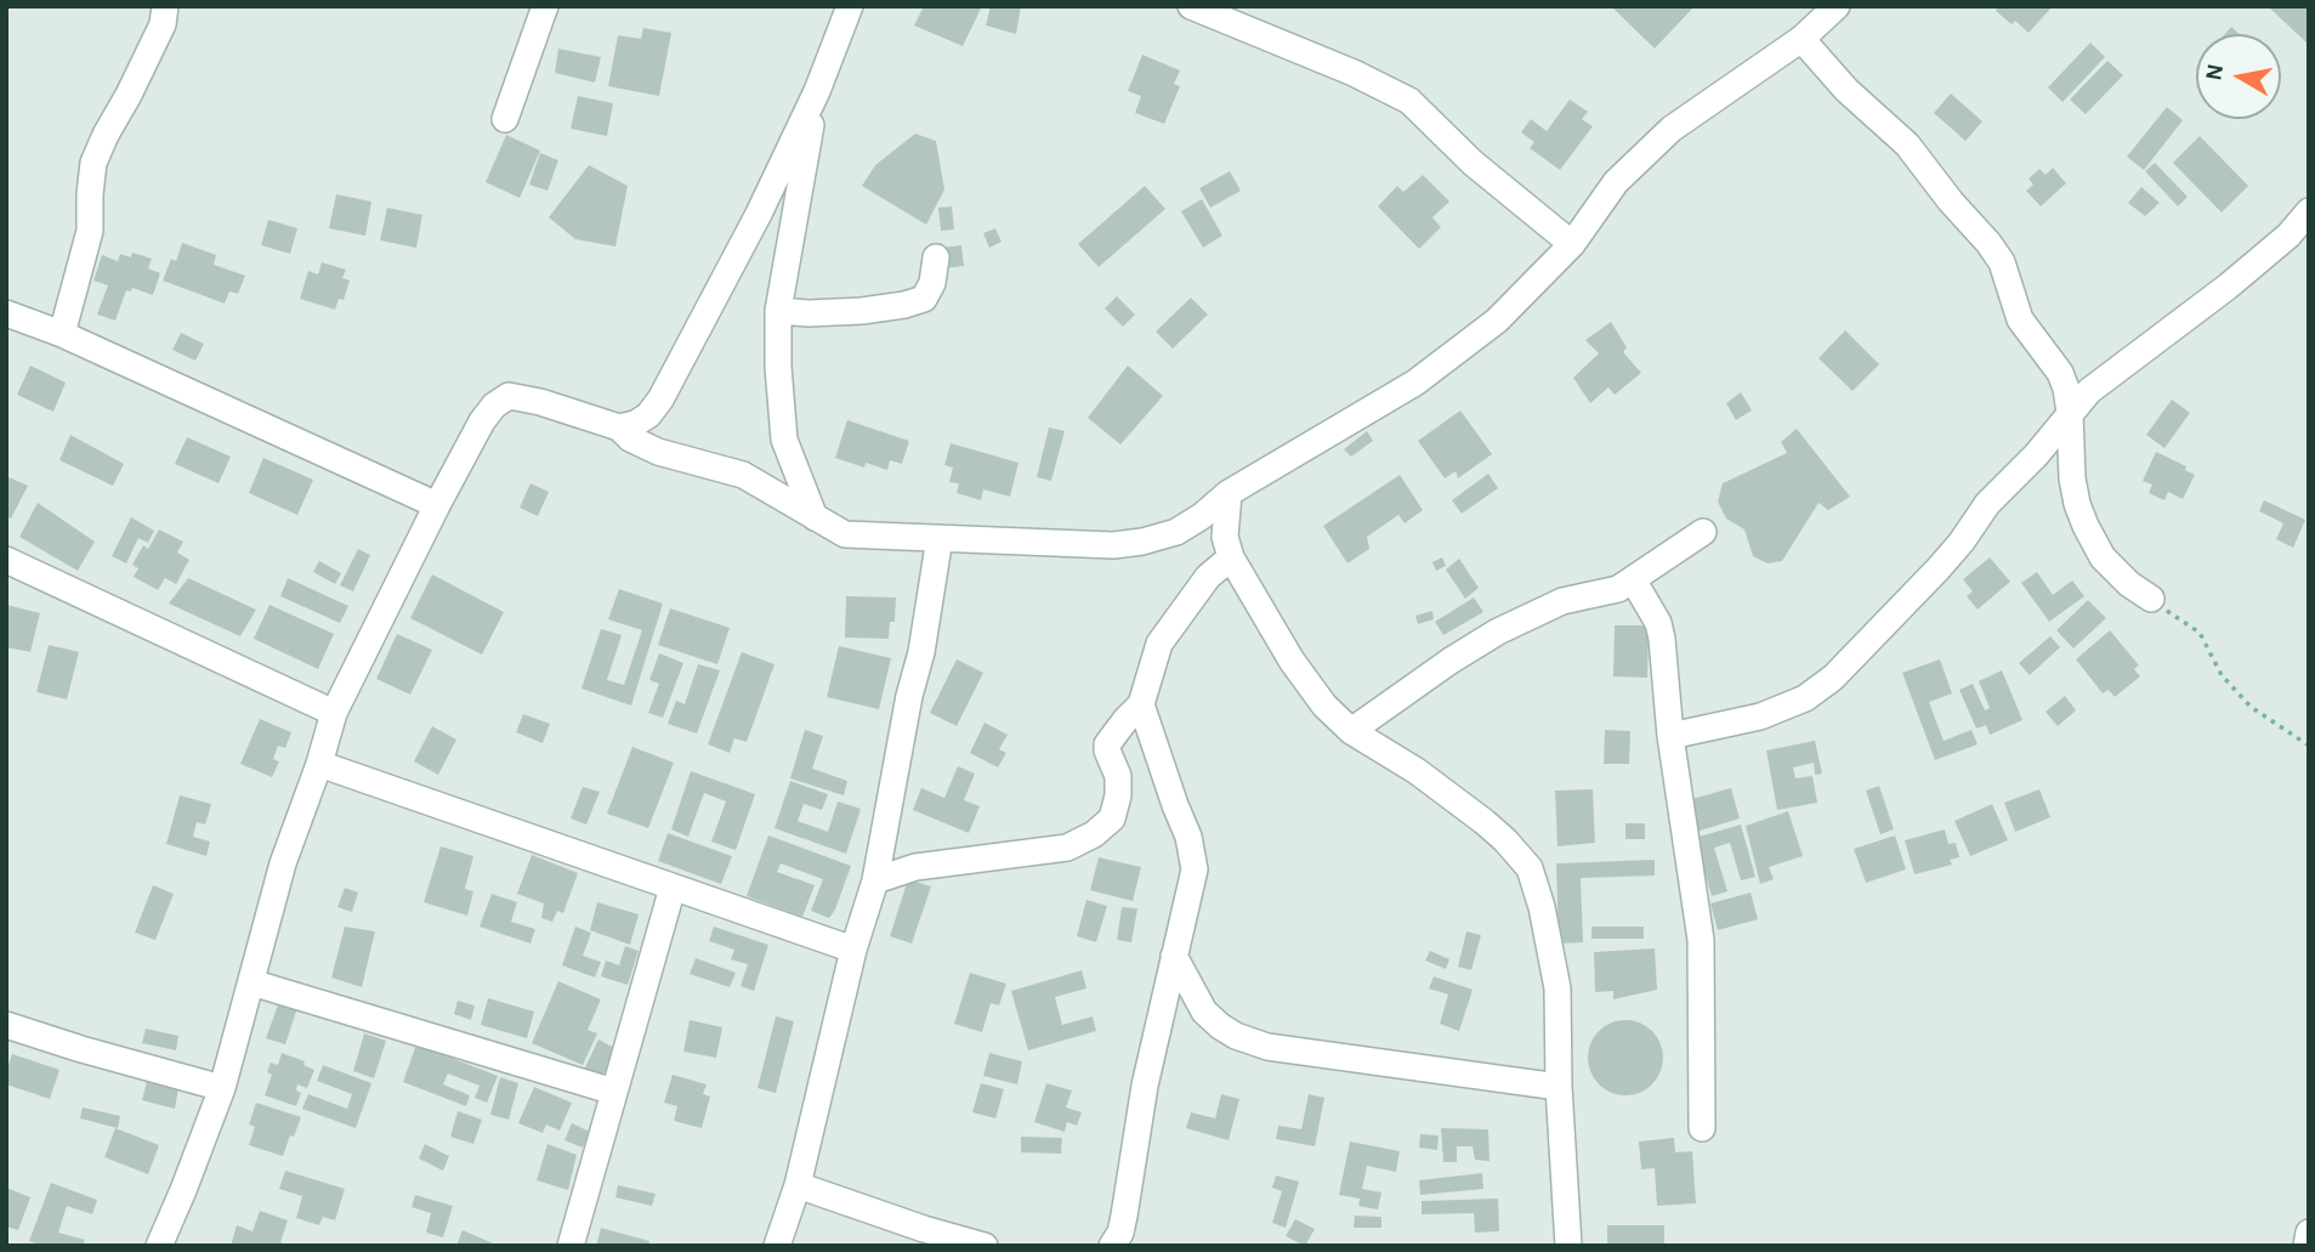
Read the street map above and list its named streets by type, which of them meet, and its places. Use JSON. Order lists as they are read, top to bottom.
{
  "north": "left"
}
